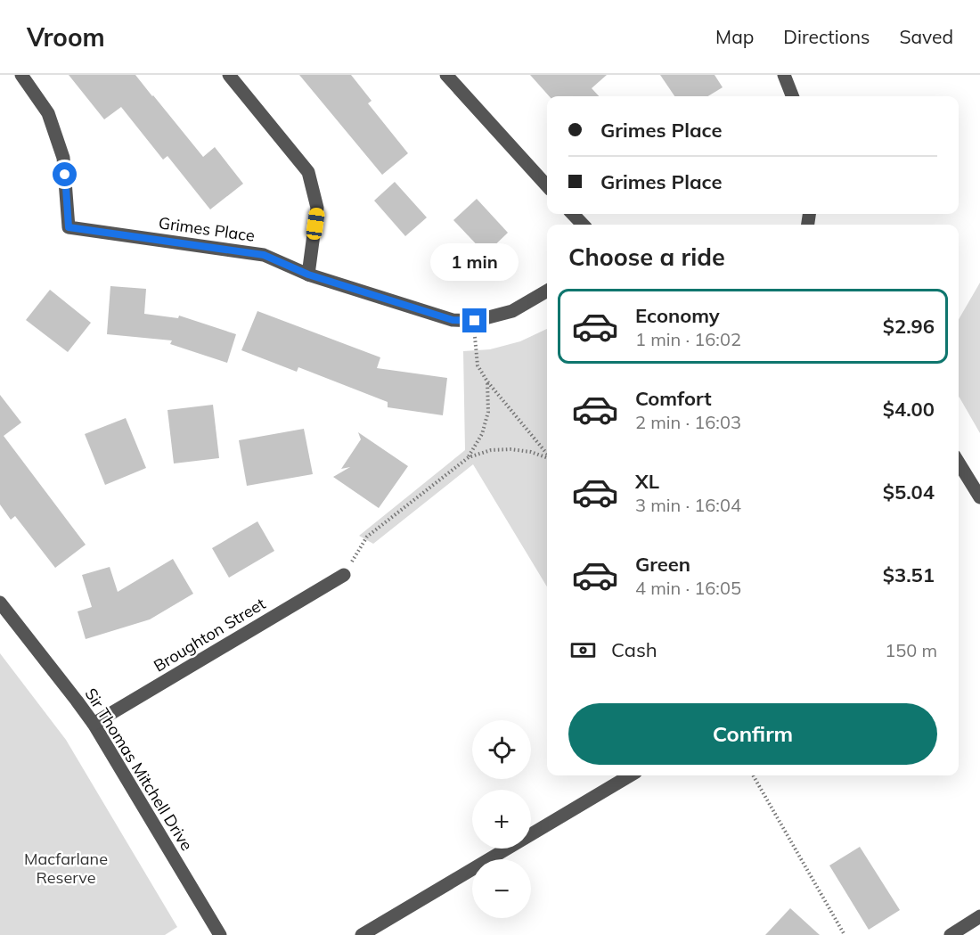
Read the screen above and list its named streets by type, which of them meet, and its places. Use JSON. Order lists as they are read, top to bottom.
{
  "streets": {
    "street": ["Grimes Place", "Broughton Street", "Sir Thomas Mitchell Drive"]
  },
  "crossings": [
    ["Broughton Street", "Sir Thomas Mitchell Drive"]
  ],
  "parks": ["Macfarlane Reserve"],
  "page": {
    "header": "Vroom",
    "nav": ["Map", "Directions", "Saved"],
    "banner": ["Grimes Place", "Grimes Place"],
    "heading": "Choose a ride",
    "bubble": "1 min",
    "list": [
      {
        "name": "Economy",
        "note": "1 min · 16:02",
        "value": "$2.96"
      },
      {
        "name": "Comfort",
        "note": "2 min · 16:03",
        "value": "$4.00"
      },
      {
        "name": "XL",
        "note": "3 min · 16:04",
        "value": "$5.04"
      },
      {
        "name": "Green",
        "note": "4 min · 16:05",
        "value": "$3.51"
      }
    ],
    "pay": ["Cash", "150 m"],
    "buttons": "Confirm",
    "map_buttons": ["+", "−"]
  }
}
